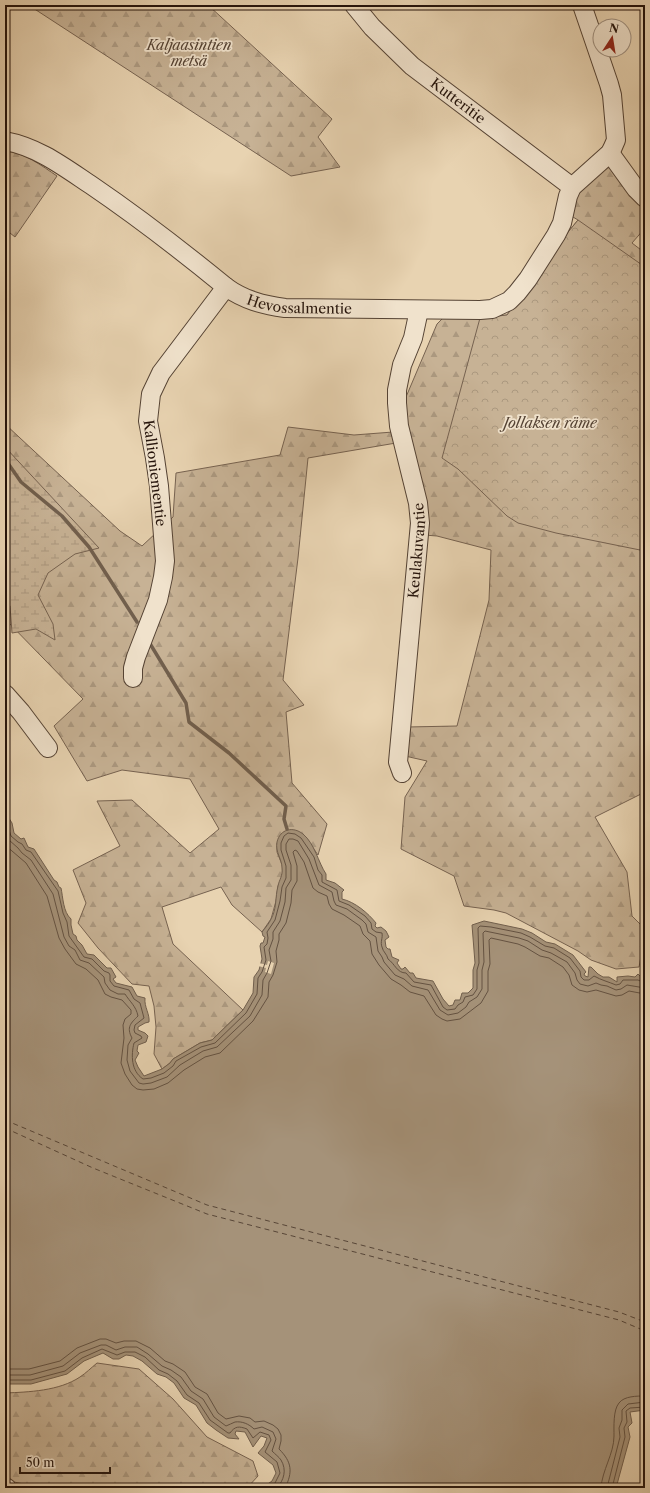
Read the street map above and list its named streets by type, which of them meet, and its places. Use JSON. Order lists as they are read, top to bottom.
{
  "streets": {
    "street": [
      "Kutteritie",
      "Hevossalmentie",
      "Kallioniementie",
      "Keulakuvantie"
    ]
  },
  "crossings": [
    ["Kutteritie", "Hevossalmentie"],
    ["Hevossalmentie", "Kallioniementie"],
    ["Hevossalmentie", "Keulakuvantie"]
  ],
  "parks": ["Kaljaasintien metsä", "Jollaksen räme"],
  "scale_bar": "50 m",
  "north": "top"
}
